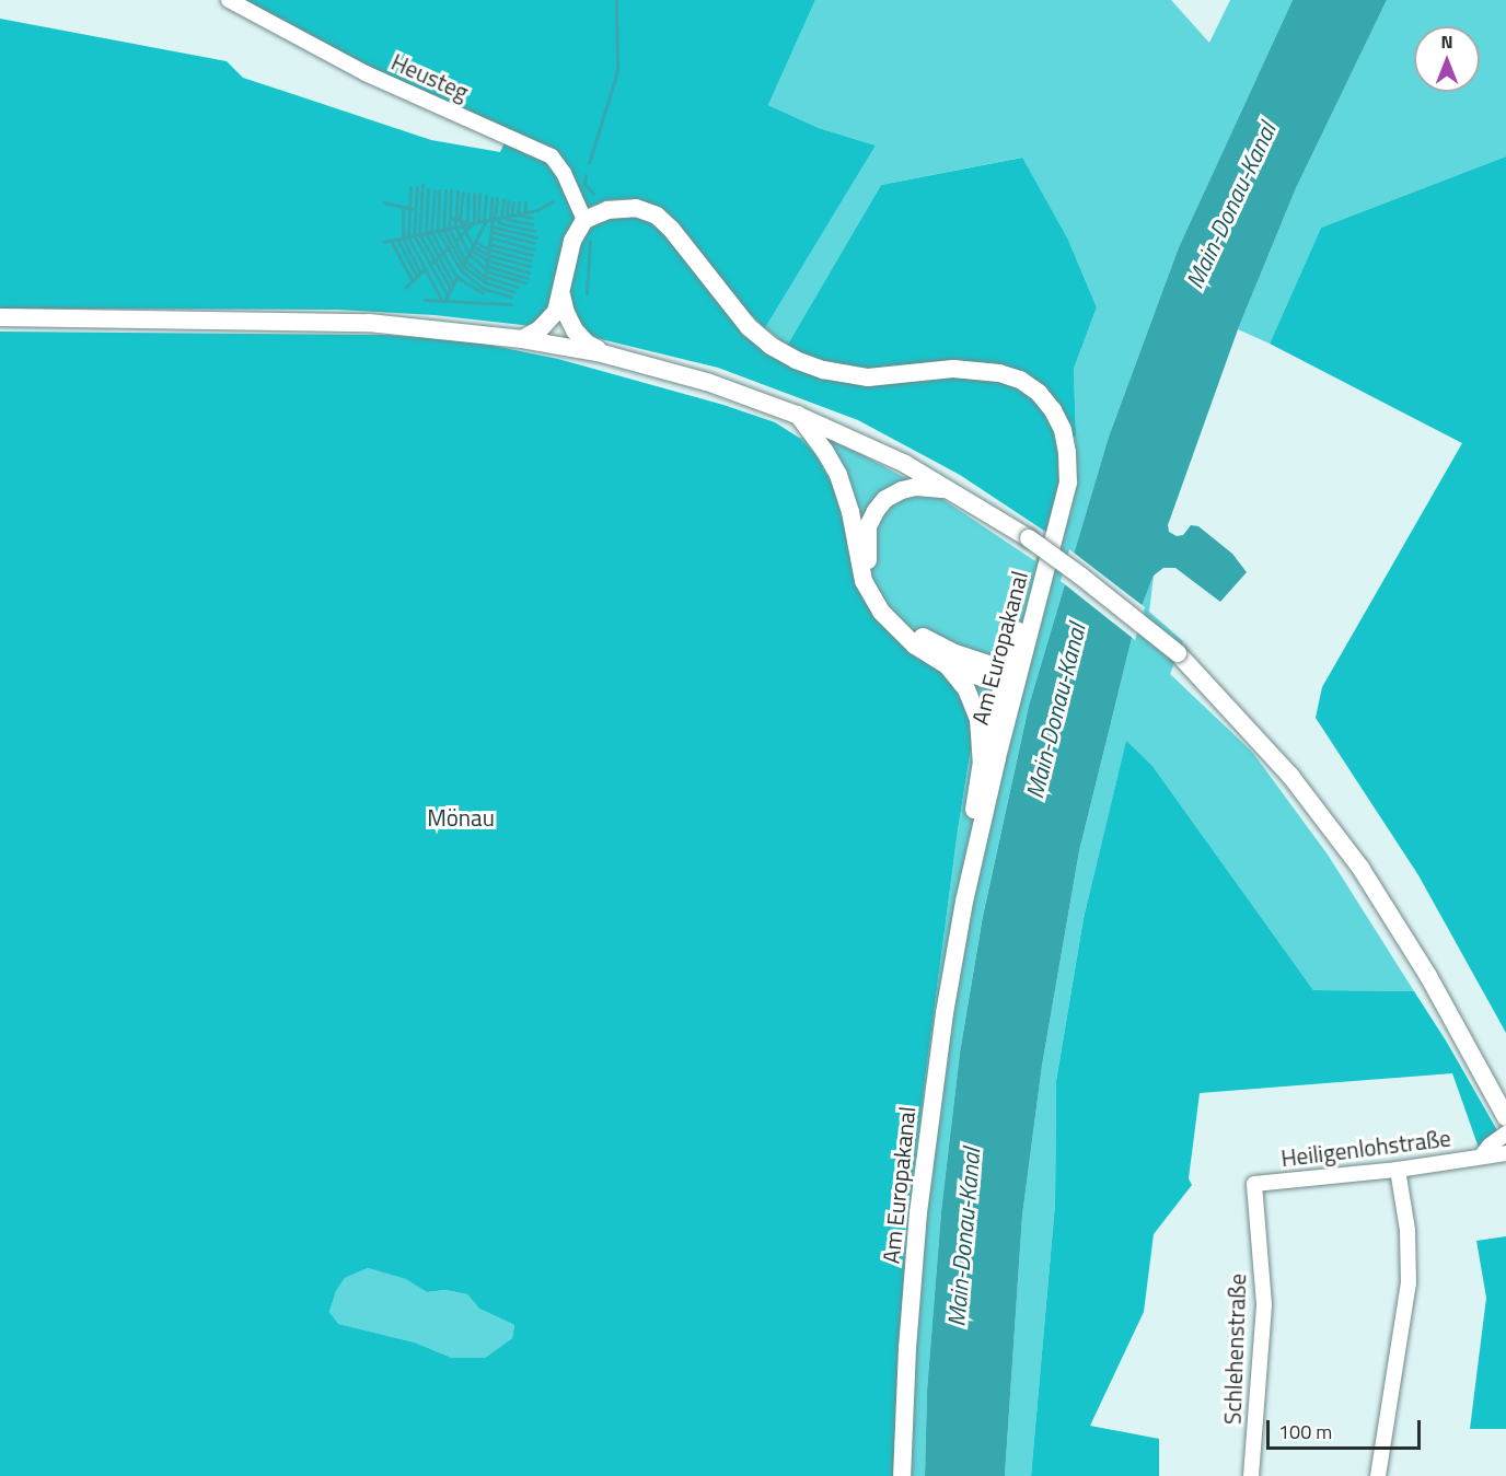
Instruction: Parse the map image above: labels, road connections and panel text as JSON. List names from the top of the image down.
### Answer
{
  "streets": {
    "main road": ["Am Europakanal"],
    "street": ["Heusteg", "Heiligenlohstraße", "Schlehenstraße"]
  },
  "crossings": [
    ["Heusteg", "Am Europakanal"],
    ["Heiligenlohstraße", "Schlehenstraße"]
  ],
  "water": ["Main-Donau-Kanal"],
  "parks": ["Mönau"],
  "scale_bar": "100 m",
  "north": "top"
}
